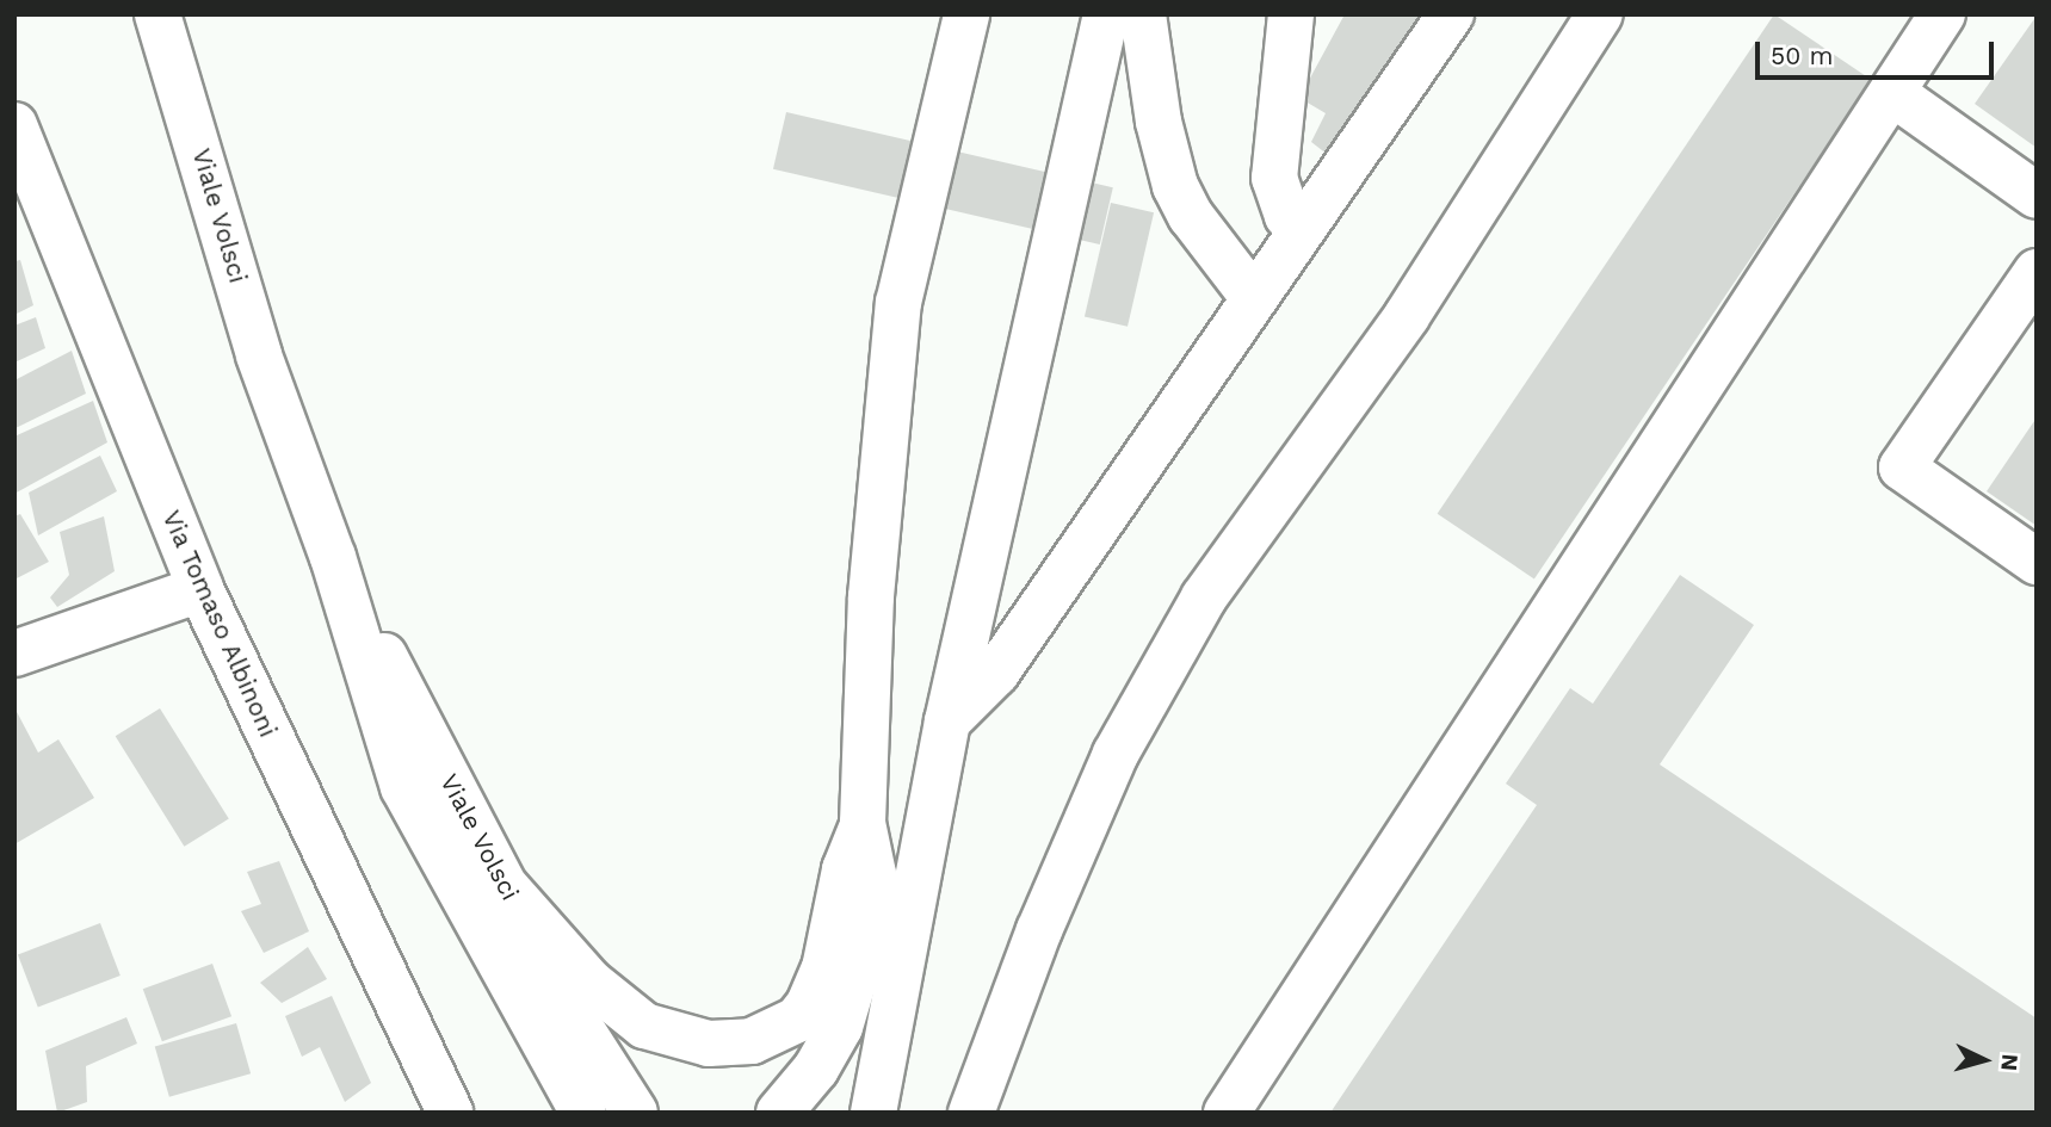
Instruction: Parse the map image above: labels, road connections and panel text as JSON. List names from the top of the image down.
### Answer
{
  "streets": {
    "main road": ["Viale Volsci", "Via Tomaso Albinoni"]
  },
  "scale_bar": "50 m",
  "north": "right"
}
